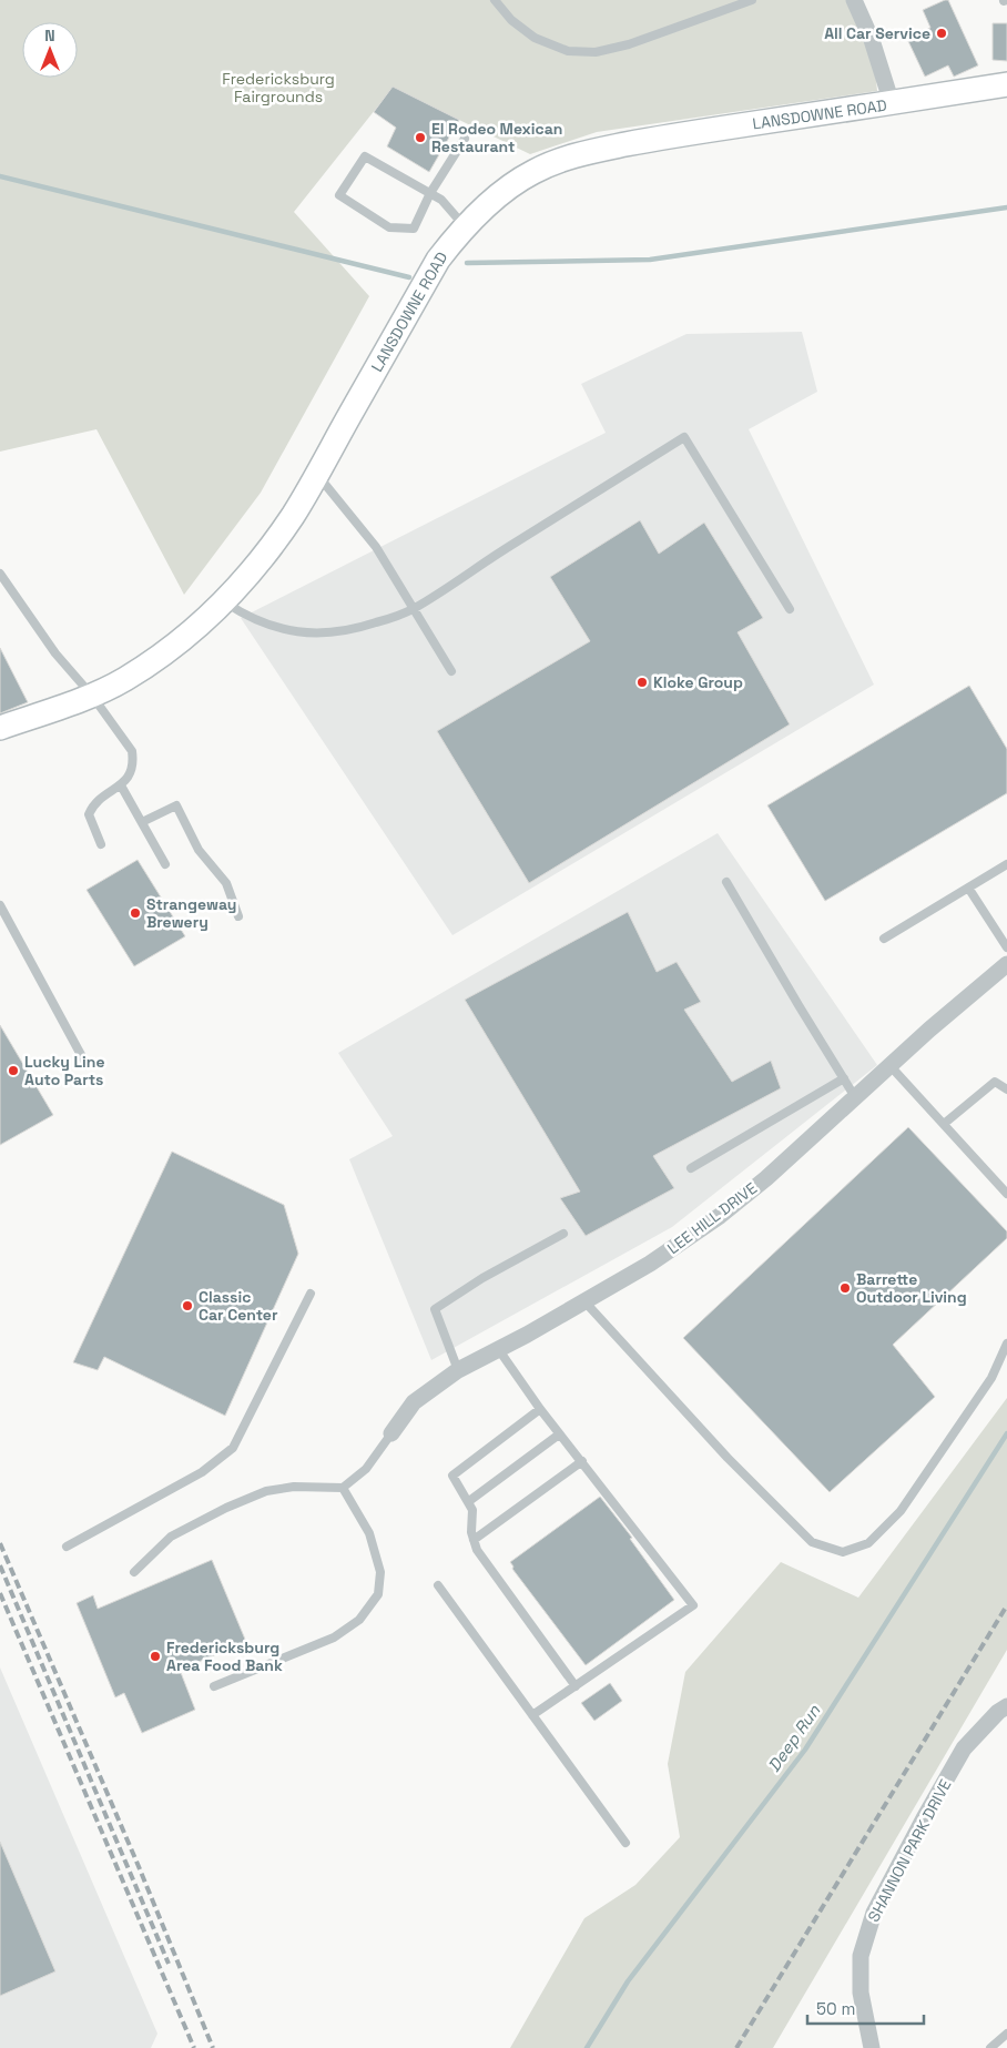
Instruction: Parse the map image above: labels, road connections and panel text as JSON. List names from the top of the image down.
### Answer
{
  "streets": {
    "main road": ["LANSDOWNE ROAD"],
    "street": ["LEE HILL DRIVE", "SHANNON PARK DRIVE"]
  },
  "water": ["Deep Run"],
  "parks": ["Fredericksburg Fairgrounds"],
  "places": [
    "All Car Service",
    "El Rodeo Mexican Restaurant",
    "Kloke Group",
    "Strangeway Brewery",
    "Lucky Line Auto Parts",
    "Barrette Outdoor Living",
    "Classic Car Center",
    "Fredericksburg Area Food Bank"
  ],
  "scale_bar": "50 m",
  "north": "top"
}
